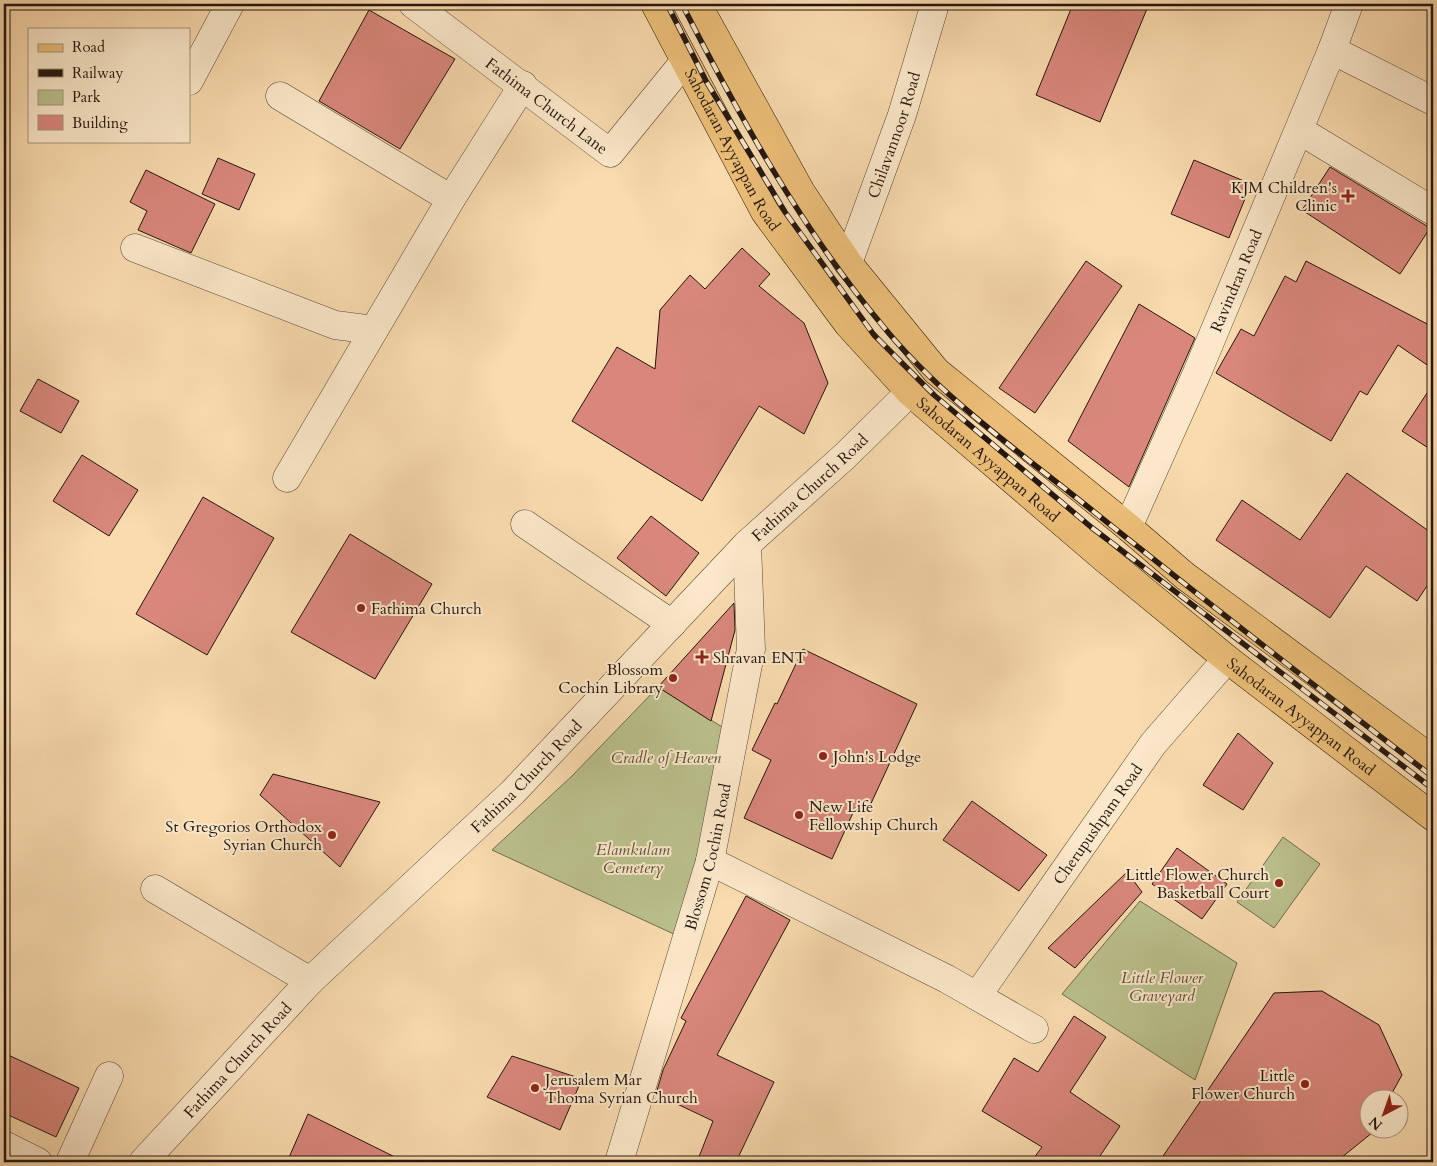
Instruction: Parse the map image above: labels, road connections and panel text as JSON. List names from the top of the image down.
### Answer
{
  "streets": {
    "main road": ["Sahodaran Ayyappan Road"],
    "street": [
      "Fathima Church Lane",
      "Chilavannoor Road",
      "Ravindran Road",
      "Fathima Church Road",
      "Cherupushpam Road",
      "Blossom Cochin Road"
    ]
  },
  "crossings": [
    ["Fathima Church Lane", "Sahodaran Ayyappan Road"],
    ["Chilavannoor Road", "Sahodaran Ayyappan Road"],
    ["Sahodaran Ayyappan Road", "Ravindran Road"],
    ["Sahodaran Ayyappan Road", "Fathima Church Road"],
    ["Sahodaran Ayyappan Road", "Cherupushpam Road"],
    ["Fathima Church Road", "Blossom Cochin Road"]
  ],
  "parks": ["Cradle of Heaven", "Elamkulam Cemetery", "Little Flower Graveyard"],
  "places": {
    "health": ["KJM Children's Clinic", "Shravan ENT"],
    "other": [
      "Fathima Church",
      "Blossom Cochin Library",
      "John's Lodge",
      "New Life Fellowship Church",
      "St Gregorios Orthodox Syrian Church",
      "Little Flower Church Basketball Court",
      "Little Flower Church",
      "Jerusalem Mar Thoma Syrian Church"
    ]
  },
  "legend": [
    "Road",
    "Railway",
    "Park",
    "Building"
  ],
  "north": "bottom left"
}
